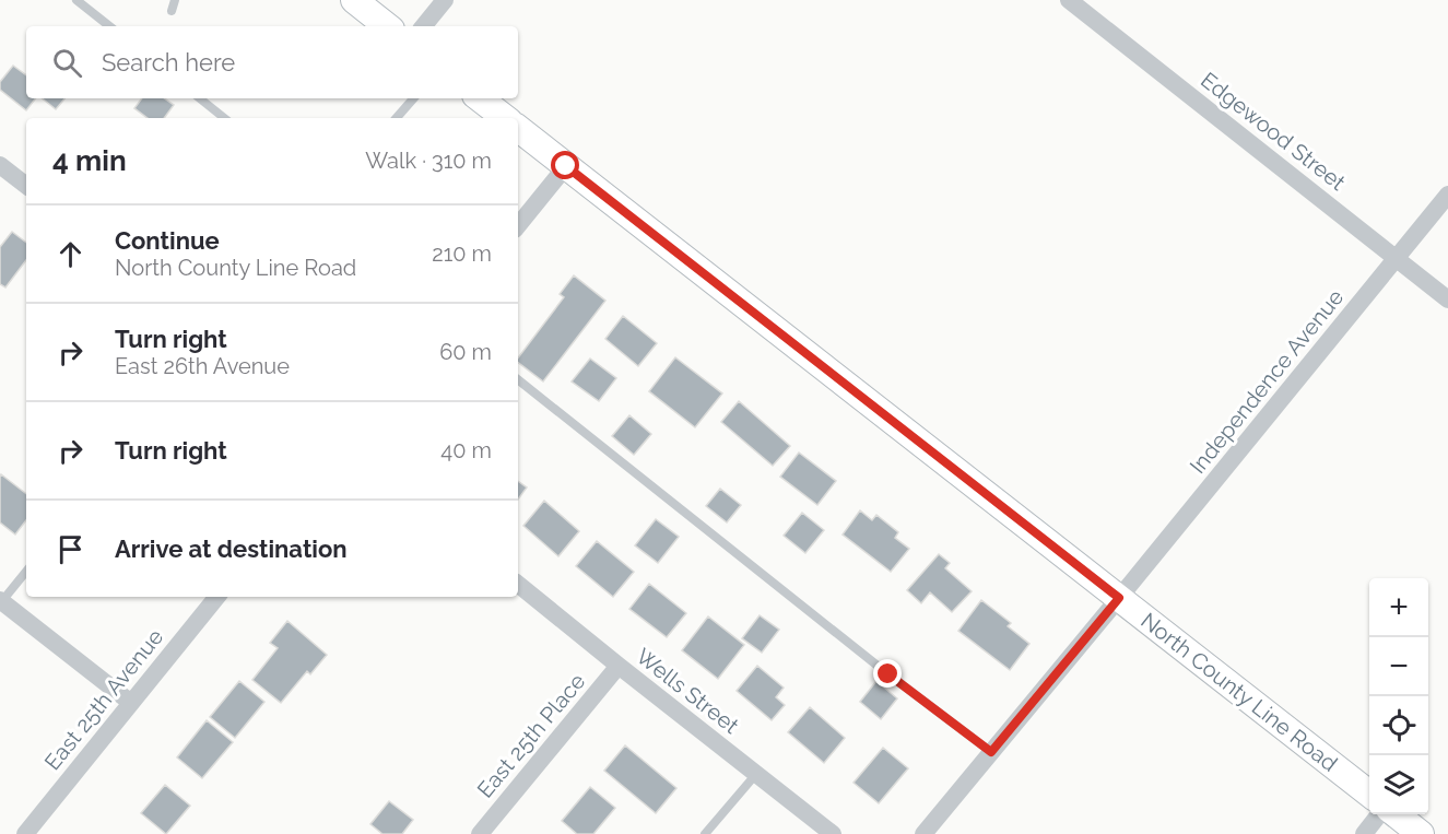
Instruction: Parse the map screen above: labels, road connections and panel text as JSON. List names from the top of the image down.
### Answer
{
  "streets": {
    "main road": ["North County Line Road"],
    "street": [
      "Edgewood Street",
      "Independence Avenue",
      "Wells Street",
      "East 25th Avenue",
      "East 25th Place"
    ]
  },
  "crossings": [
    ["Edgewood Street", "Independence Avenue"],
    ["Independence Avenue", "North County Line Road"],
    ["Wells Street", "East 25th Place"]
  ],
  "page": {
    "search": "Search here",
    "heading": ["4 min", "Walk · 310 m"],
    "list": [
      ["Continue", "North County Line Road", "210 m"],
      ["Turn right", "East 26th Avenue", "60 m"],
      ["Turn right", "40 m"],
      "Arrive at destination"
    ],
    "map_buttons": ["+", "−"]
  }
}
